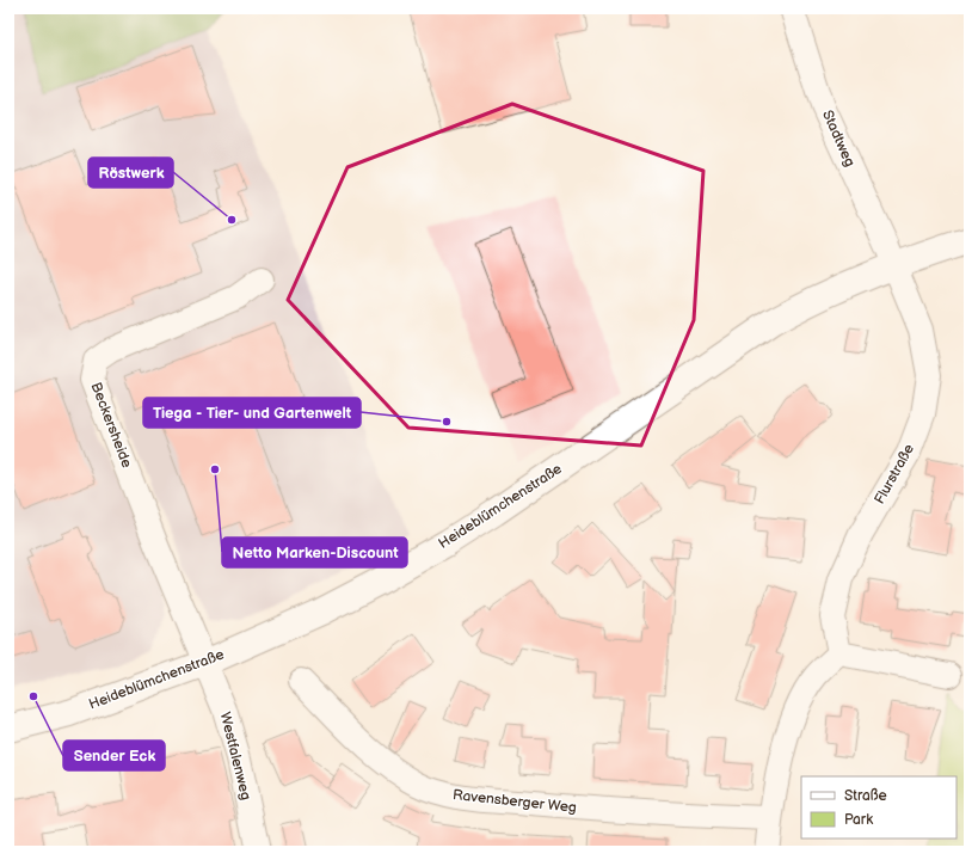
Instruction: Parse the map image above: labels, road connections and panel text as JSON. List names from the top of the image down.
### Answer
{
  "streets": {
    "street": [
      "Stadtweg",
      "Beckersheide",
      "Flurstraße",
      "Heideblümchenstraße",
      "Westfalenweg",
      "Ravensberger Weg"
    ]
  },
  "crossings": [
    ["Stadtweg", "Flurstraße"],
    ["Stadtweg", "Heideblümchenstraße"],
    ["Beckersheide", "Heideblümchenstraße"],
    ["Beckersheide", "Westfalenweg"],
    ["Flurstraße", "Heideblümchenstraße"],
    ["Heideblümchenstraße", "Westfalenweg"]
  ],
  "places": [
    "Röstwerk",
    "Tiega - Tier- und Gartenwelt",
    "Netto Marken-Discount",
    "Sender Eck"
  ],
  "legend": ["Straße", "Park"]
}
